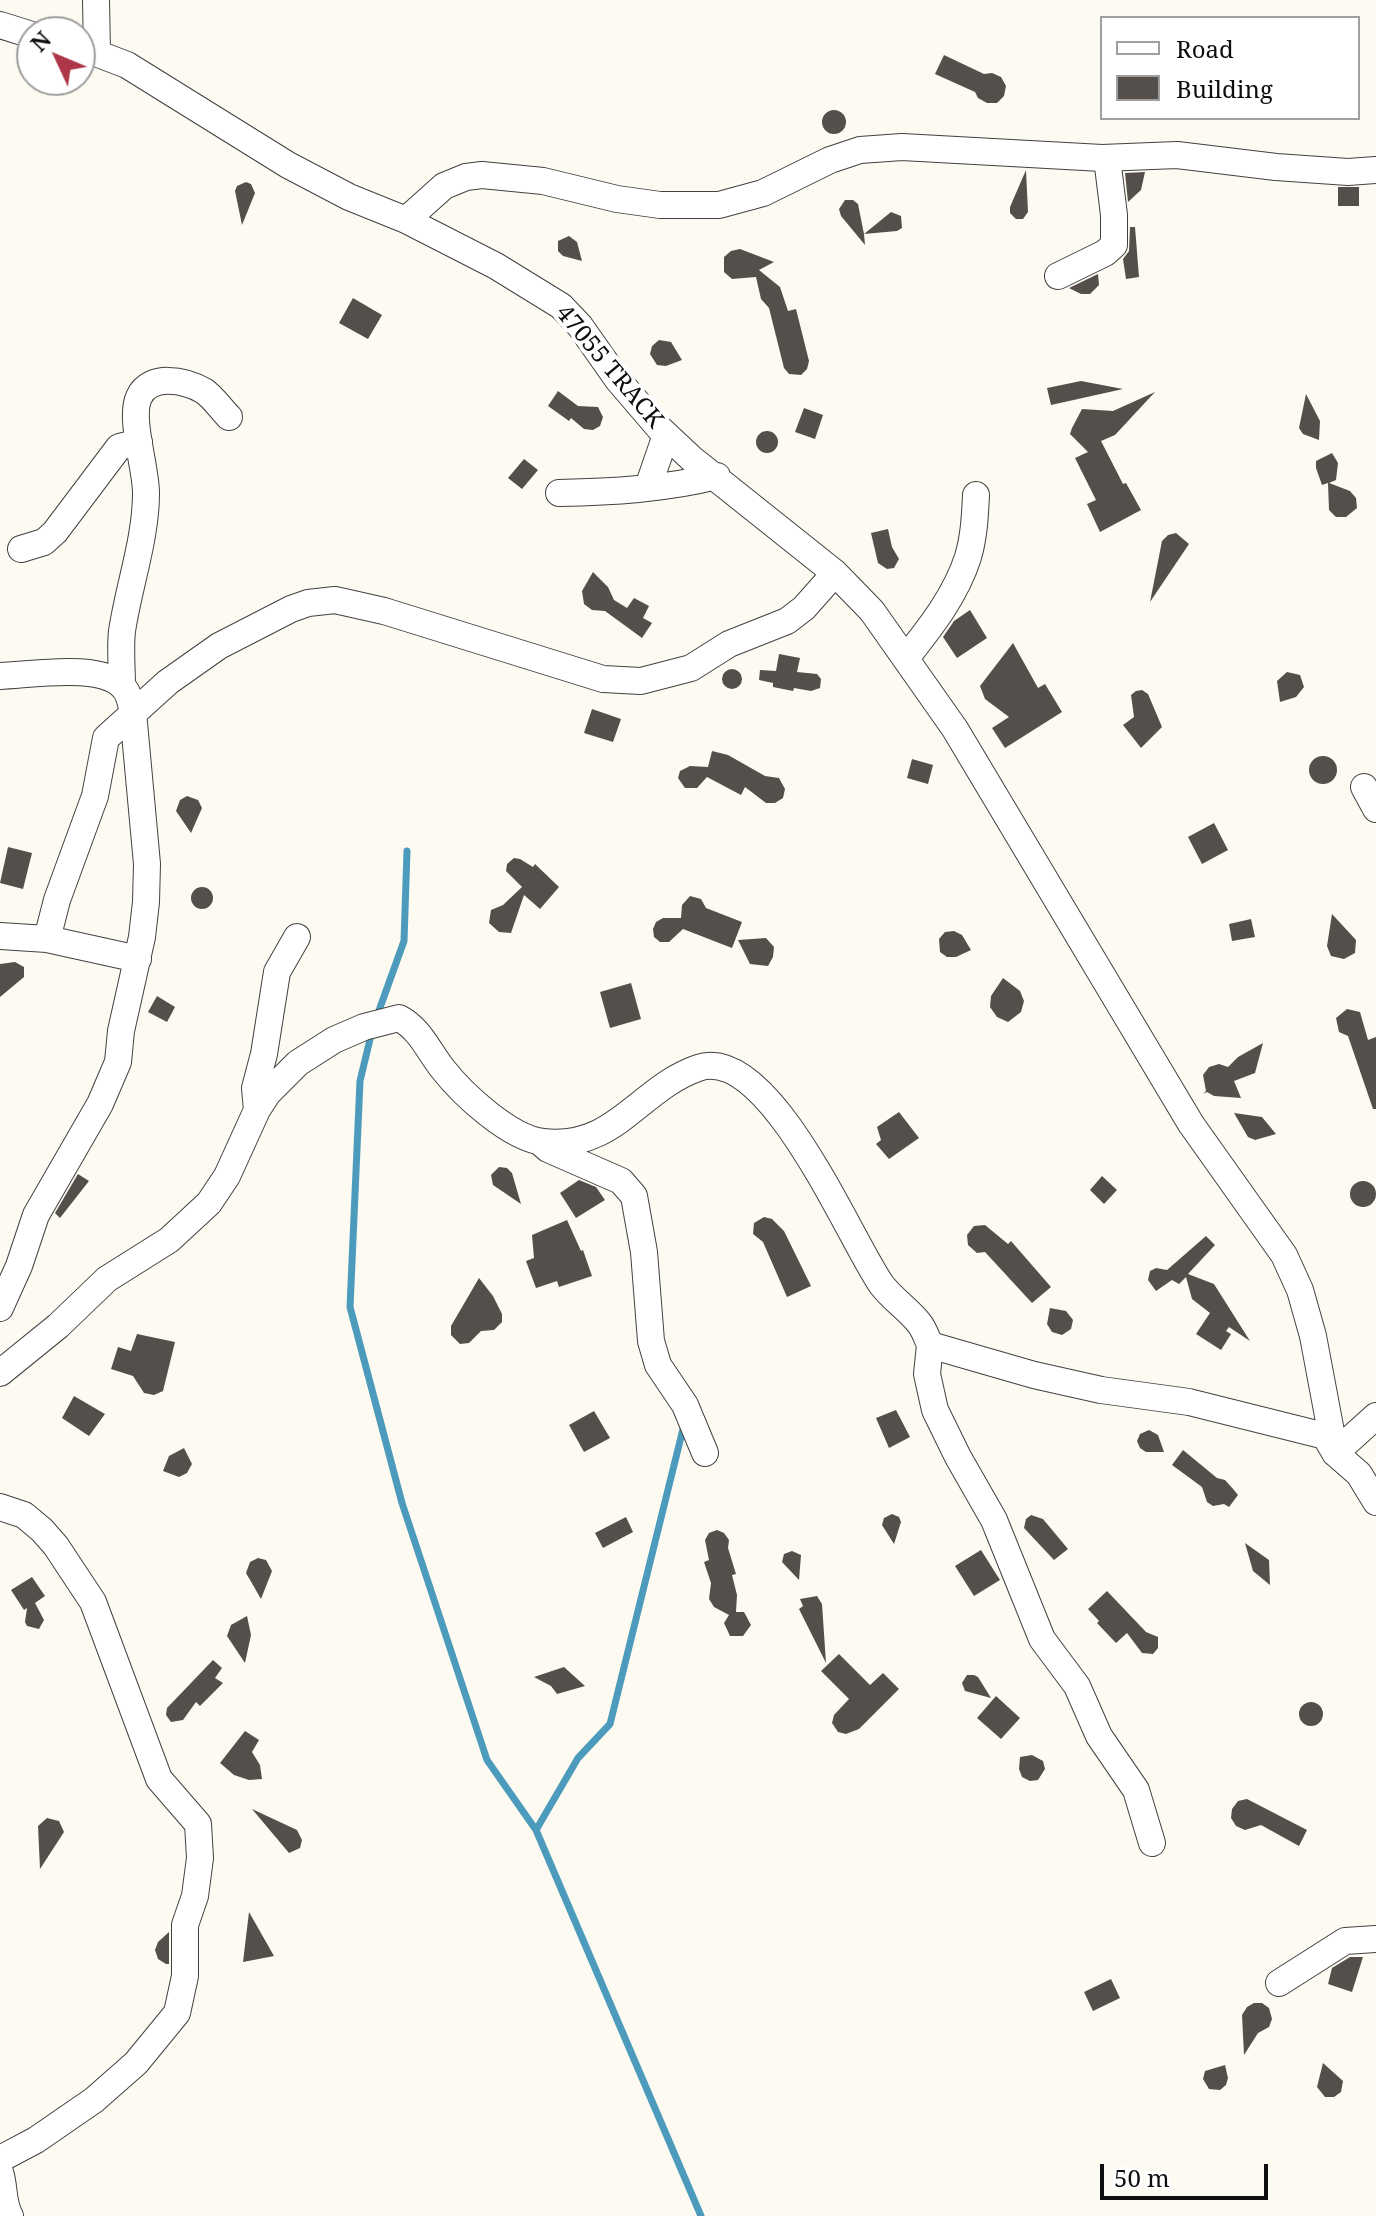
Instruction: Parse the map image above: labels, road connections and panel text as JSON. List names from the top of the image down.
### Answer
{
  "streets": {
    "street": ["47055 TRACK"]
  },
  "legend": ["Road", "Building"],
  "scale_bar": "50 m",
  "north": "top left"
}
